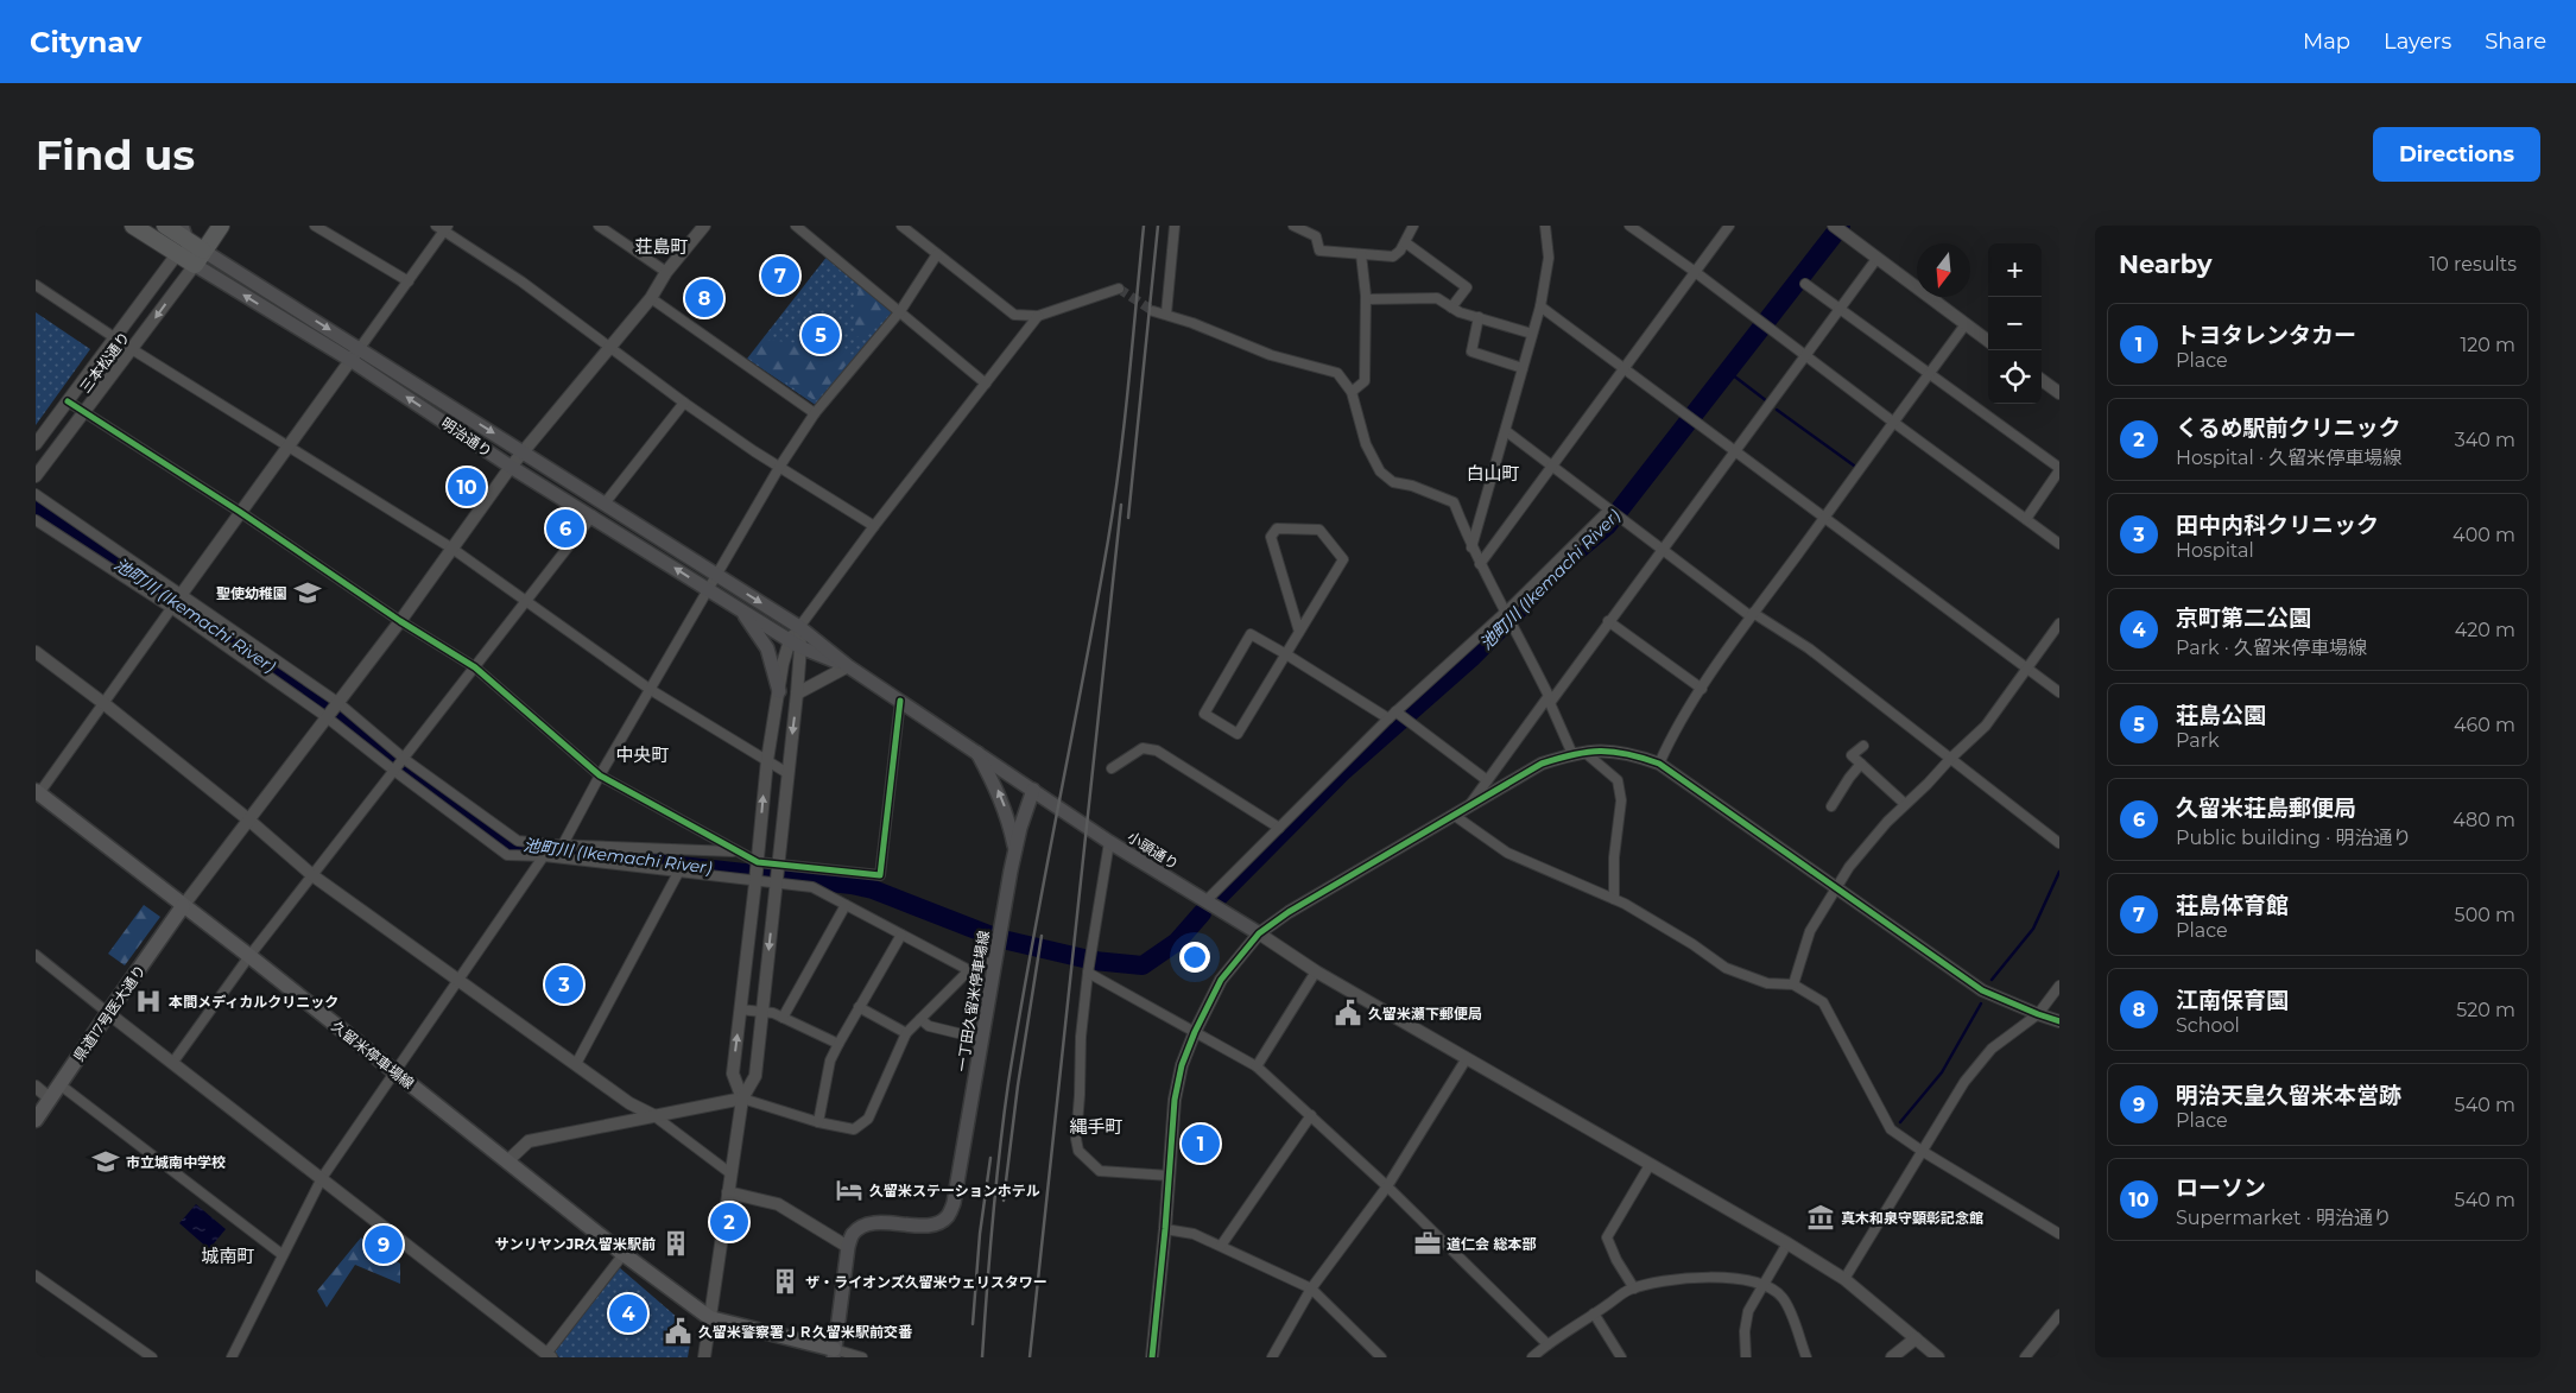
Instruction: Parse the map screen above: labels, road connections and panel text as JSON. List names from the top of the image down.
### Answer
{
  "streets": {
    "highway": ["明治通り"],
    "main road": [
      "小頭通り",
      "一丁田久留米停車場線",
      "県道17号医大通り",
      "久留米停車場線"
    ],
    "street": ["三本松通り"]
  },
  "crossings": [
    ["三本松通り", "明治通り"],
    ["小頭通り", "一丁田久留米停車場線"],
    ["県道17号医大通り", "久留米停車場線"]
  ],
  "districts": [
    "荘島町",
    "白山町",
    "中央町",
    "縄手町",
    "城南町"
  ],
  "water": ["池町川 (Ikemachi River)"],
  "places": {
    "school or university": ["聖使幼稚園", "市立城南中学校"],
    "hospital": ["本間メディカルクリニック"],
    "public building": ["久留米瀬下郵便局", "久留米警察署ＪＲ久留米駅前交番"],
    "hotel": ["久留米ステーションホテル"],
    "museum": ["真木和泉守顕彰記念館"],
    "building": ["サンリヤンJR久留米駅前", "ザ・ライオンズ久留米ウェリスタワー"],
    "office": ["道仁会 総本部"]
  },
  "north": "bottom",
  "page": {
    "header": "Citynav",
    "nav": ["Map", "Layers", "Share"],
    "buttons": "Directions",
    "title": "Find us",
    "heading": ["Nearby", "10 results"],
    "map_buttons": ["+", "−"],
    "pins": [
      "7",
      "8",
      "5",
      "10",
      "6",
      "3",
      "1",
      "2",
      "9",
      "4"
    ],
    "list": [
      {
        "mark": "1",
        "name": "トヨタレンタカー",
        "note": "Place",
        "value": "120 m"
      },
      {
        "mark": "2",
        "name": "くるめ駅前クリニック",
        "note": "Hospital · 久留米停車場線",
        "value": "340 m"
      },
      {
        "mark": "3",
        "name": "田中内科クリニック",
        "note": "Hospital",
        "value": "400 m"
      },
      {
        "mark": "4",
        "name": "京町第二公園",
        "note": "Park · 久留米停車場線",
        "value": "420 m"
      },
      {
        "mark": "5",
        "name": "荘島公園",
        "note": "Park",
        "value": "460 m"
      },
      {
        "mark": "6",
        "name": "久留米荘島郵便局",
        "note": "Public building · 明治通り",
        "value": "480 m"
      },
      {
        "mark": "7",
        "name": "荘島体育館",
        "note": "Place",
        "value": "500 m"
      },
      {
        "mark": "8",
        "name": "江南保育園",
        "note": "School",
        "value": "520 m"
      },
      {
        "mark": "9",
        "name": "明治天皇久留米本営跡",
        "note": "Place",
        "value": "540 m"
      },
      {
        "mark": "10",
        "name": "ローソン",
        "note": "Supermarket · 明治通り",
        "value": "540 m"
      }
    ]
  }
}
